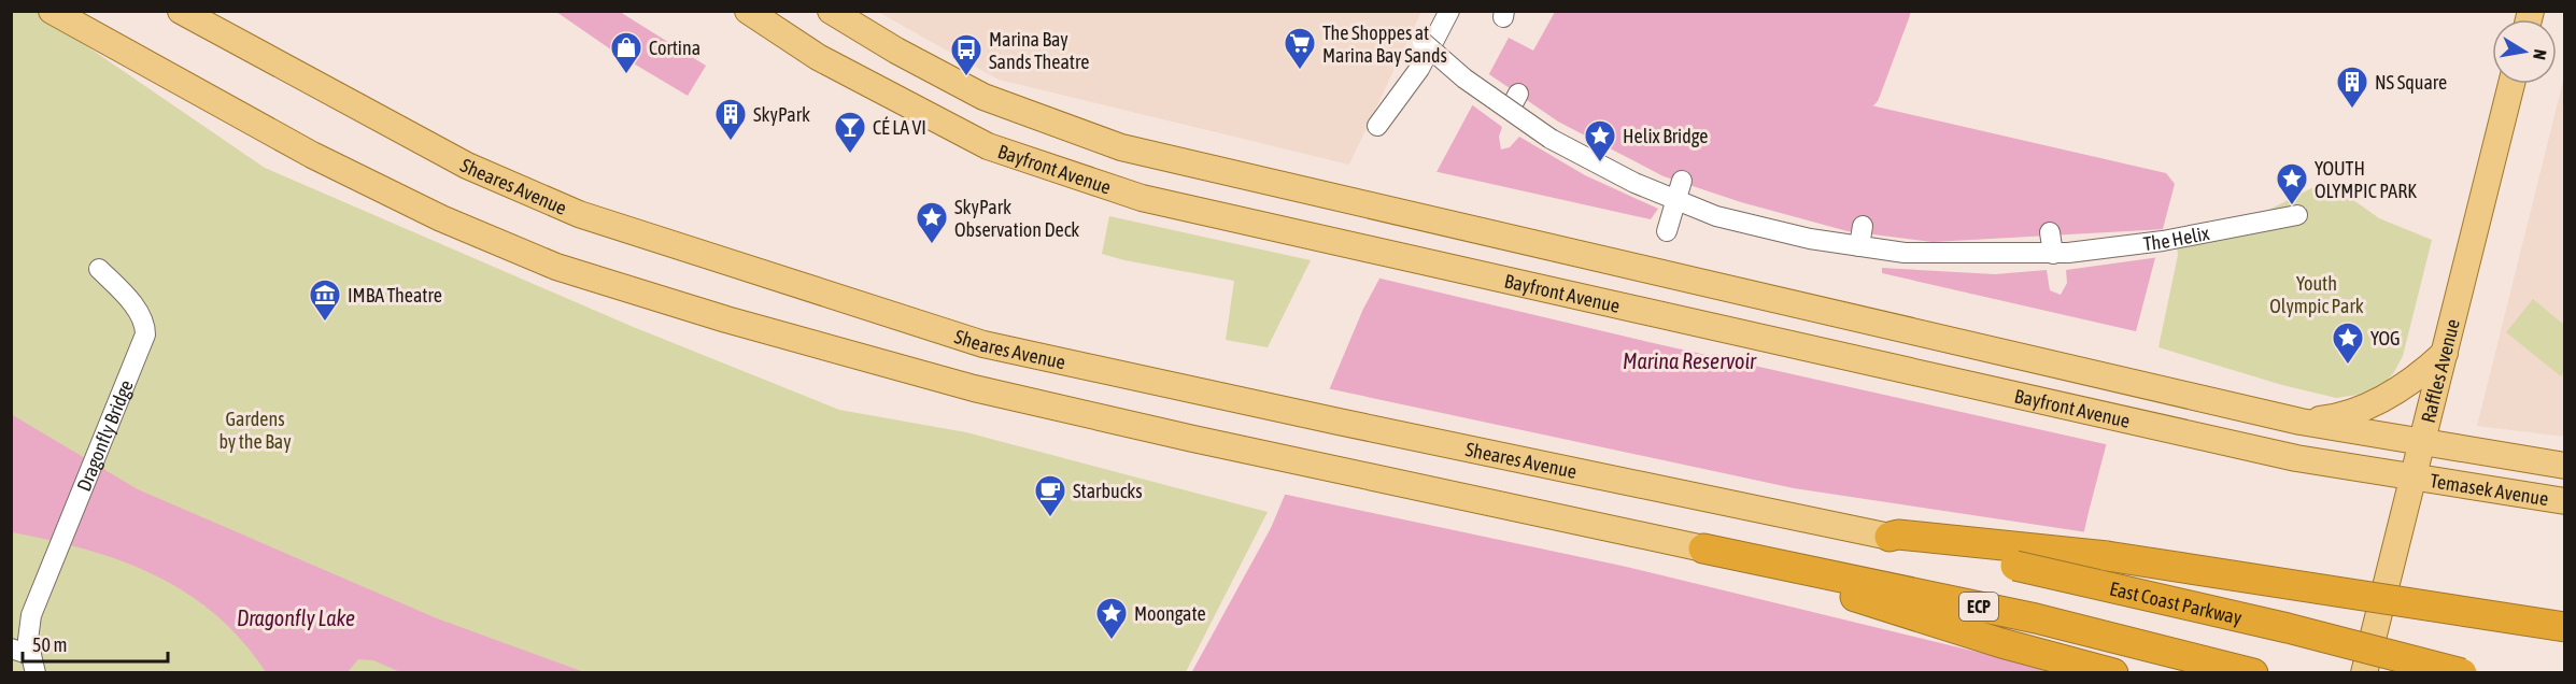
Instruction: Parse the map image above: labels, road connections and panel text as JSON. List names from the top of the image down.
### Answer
{
  "streets": {
    "highway": ["East Coast Parkway", "ECP"],
    "main road": [
      "Bayfront Avenue",
      "Sheares Avenue",
      "Raffles Avenue",
      "Temasek Avenue"
    ],
    "street": ["The Helix", "Dragonfly Bridge"]
  },
  "crossings": [
    ["Bayfront Avenue", "Raffles Avenue"],
    ["Bayfront Avenue", "Temasek Avenue"],
    ["Sheares Avenue", "East Coast Parkway"],
    ["Raffles Avenue", "Temasek Avenue"]
  ],
  "water": ["Marina Reservoir", "Dragonfly Lake"],
  "parks": ["Youth Olympic Park", "Gardens by the Bay"],
  "places": {
    "supermarket": ["The Shoppes at Marina Bay Sands"],
    "shop": ["Cortina"],
    "bus stop": ["Marina Bay Sands Theatre"],
    "building": ["NS Square", "SkyPark"],
    "bar": ["CÉ LA VI"],
    "place": [
      "Helix Bridge",
      "YOUTH OLYMPIC PARK",
      "SkyPark Observation Deck",
      "YOG",
      "Moongate"
    ],
    "museum": ["IMBA Theatre"],
    "cafe": ["Starbucks"]
  },
  "scale_bar": "50 m",
  "north": "right"
}
